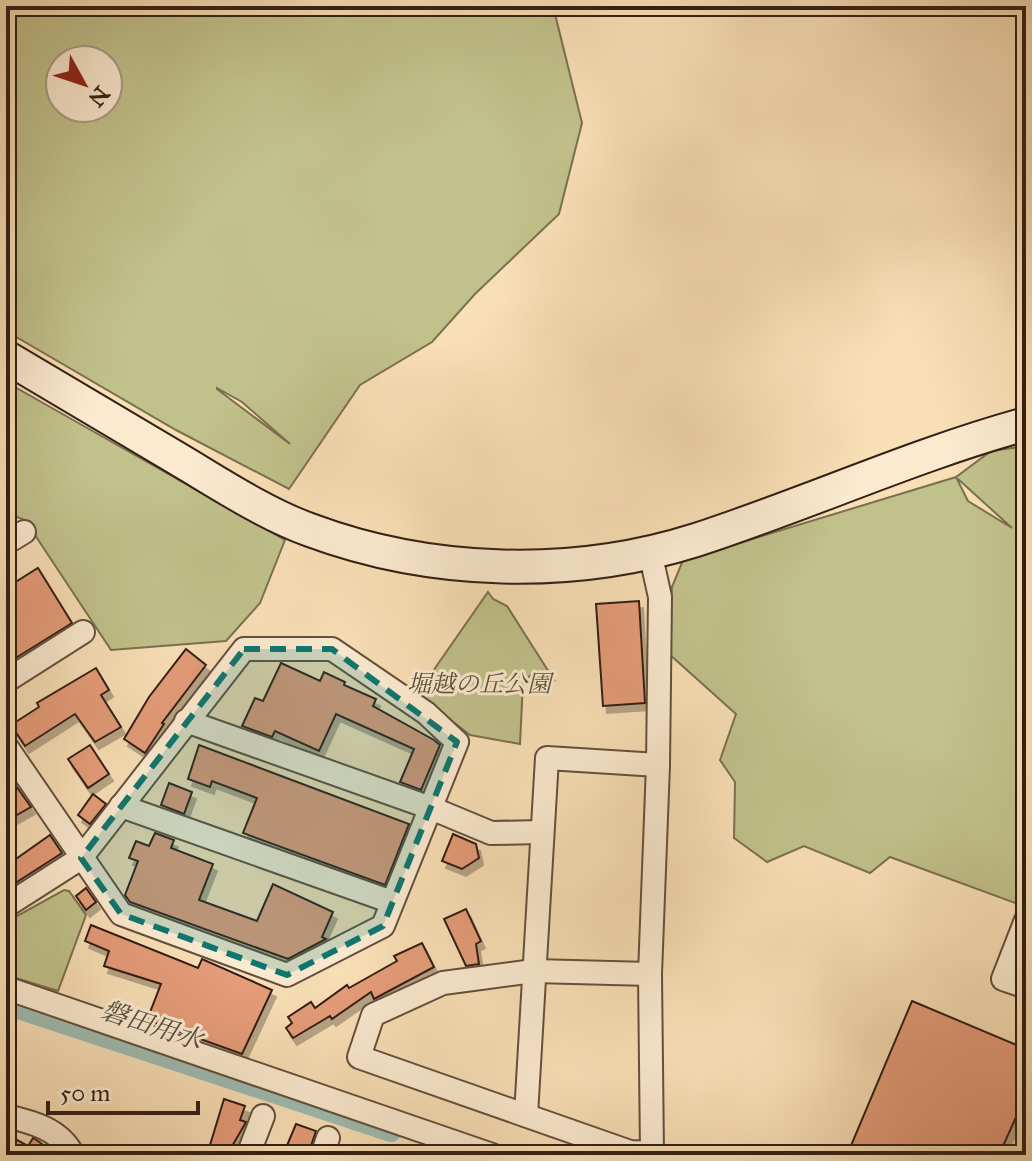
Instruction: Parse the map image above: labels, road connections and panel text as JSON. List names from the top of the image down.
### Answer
{
  "water": ["磐田用水"],
  "parks": ["堀越の丘公園"],
  "scale_bar": "50 m",
  "north": "bottom right"
}
